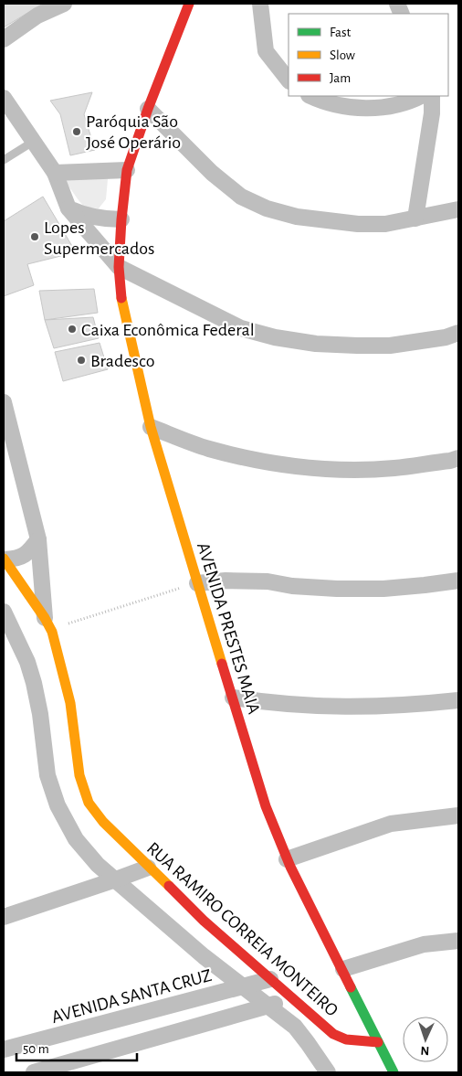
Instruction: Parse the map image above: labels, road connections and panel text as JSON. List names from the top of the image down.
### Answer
{
  "streets": {
    "main road": ["AVENIDA PRESTES MAIA", "RUA RAMIRO CORREIA MONTEIRO"],
    "street": ["AVENIDA SANTA CRUZ"]
  },
  "crossings": [
    ["AVENIDA PRESTES MAIA", "RUA RAMIRO CORREIA MONTEIRO"],
    ["RUA RAMIRO CORREIA MONTEIRO", "AVENIDA SANTA CRUZ"]
  ],
  "places": [
    "Paróquia São José Operário",
    "Lopes Supermercados",
    "Caixa Econômica Federal",
    "Bradesco"
  ],
  "legend": ["Fast", "Slow", "Jam"],
  "scale_bar": "50 m",
  "north": "bottom"
}
